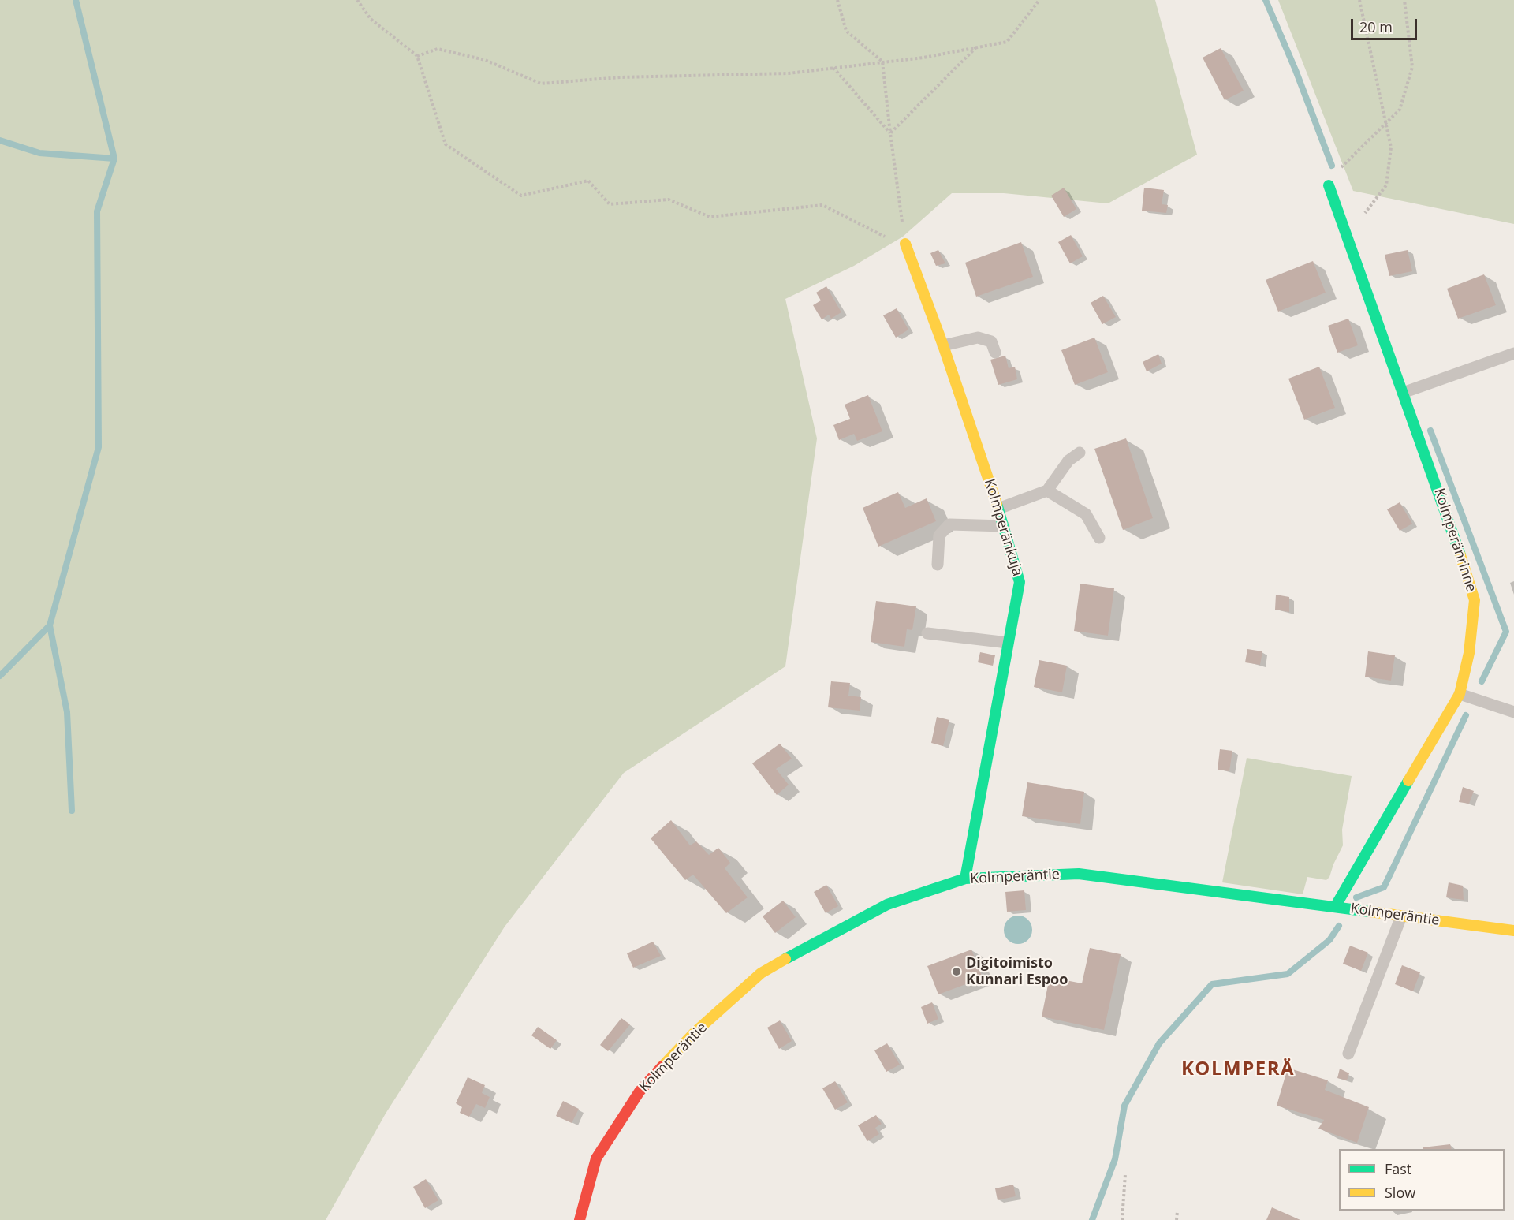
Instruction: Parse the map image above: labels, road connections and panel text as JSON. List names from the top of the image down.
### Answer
{
  "streets": {
    "street": ["Kolmperänkuja", "Kolmperänrinne", "Kolmperäntie"]
  },
  "crossings": [
    ["Kolmperänkuja", "Kolmperäntie"],
    ["Kolmperänrinne", "Kolmperäntie"]
  ],
  "districts": ["KOLMPERÄ"],
  "places": ["Digitoimisto Kunnari Espoo"],
  "legend": ["Fast", "Slow"],
  "scale_bar": "20 m"
}
